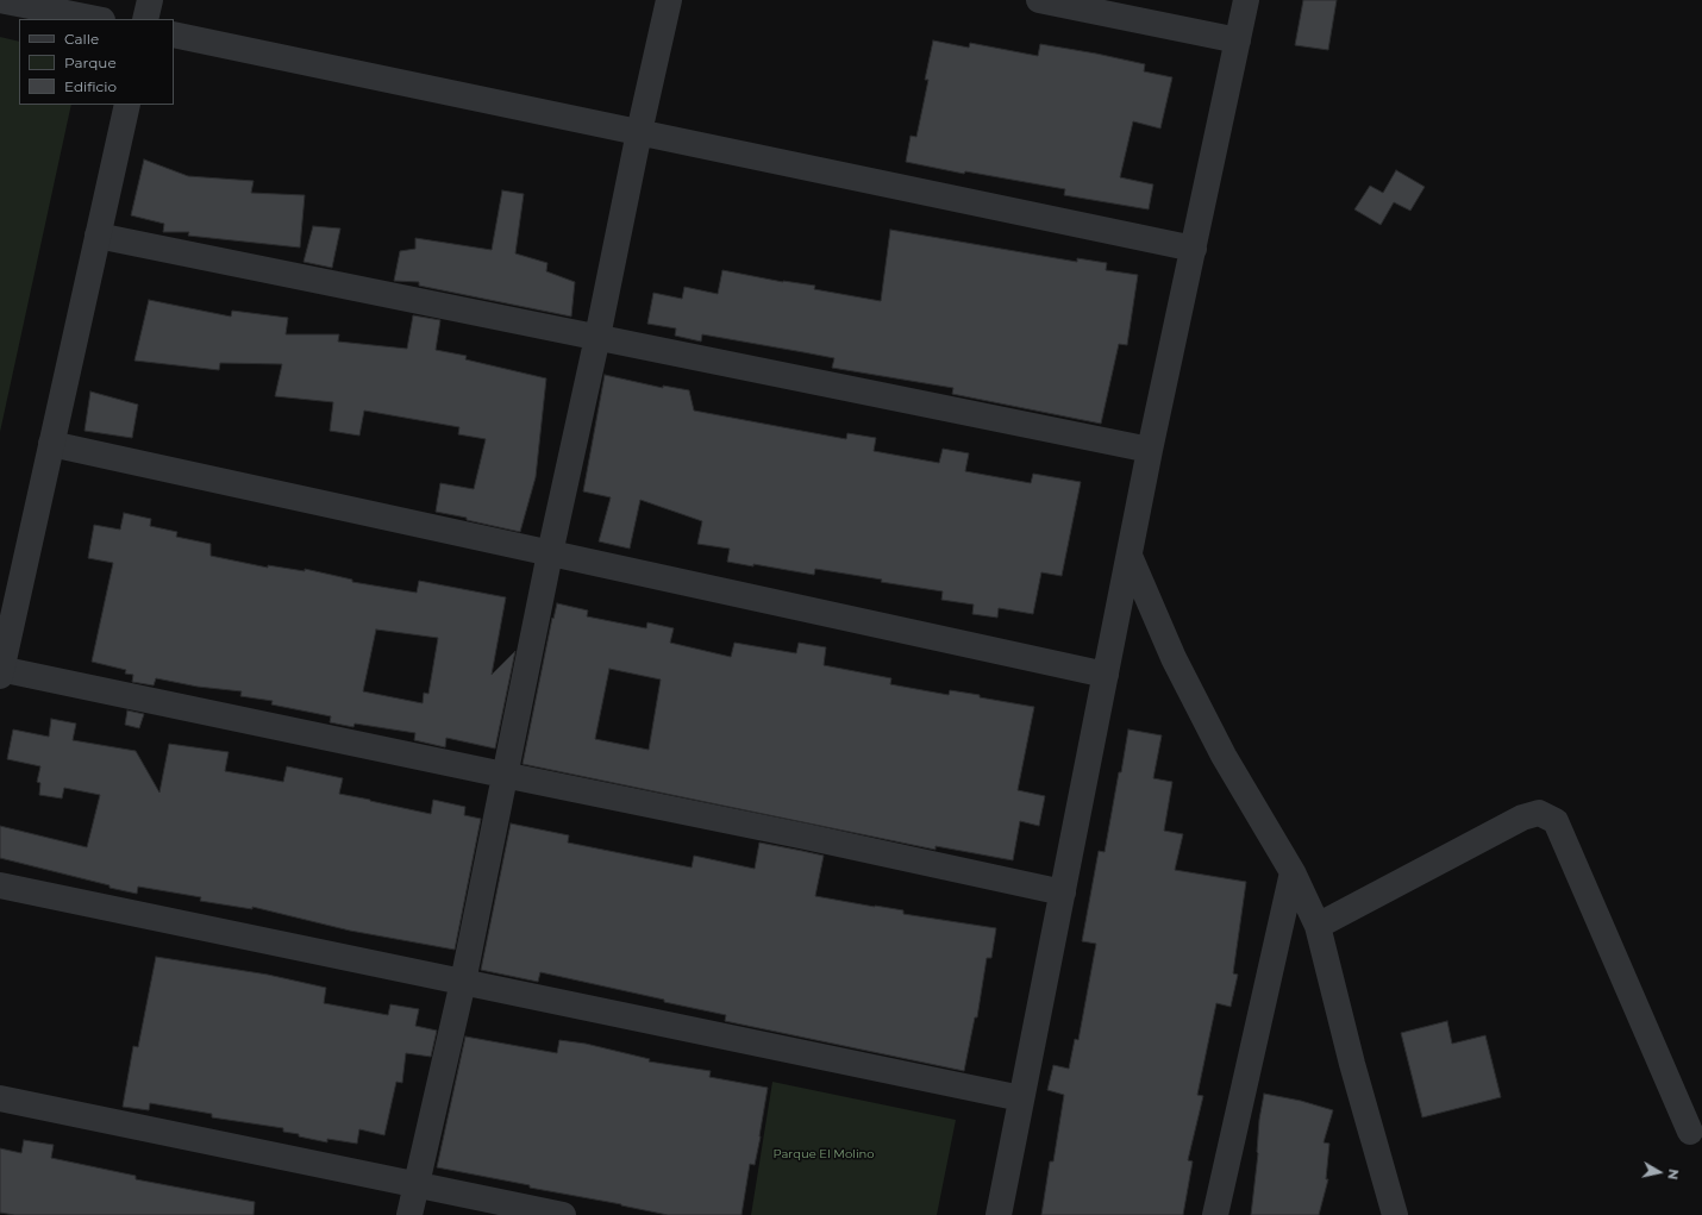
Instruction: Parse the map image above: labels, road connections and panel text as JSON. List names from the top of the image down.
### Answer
{
  "parks": ["Parque El Molino"],
  "legend": ["Calle", "Parque", "Edificio"],
  "north": "right"
}
